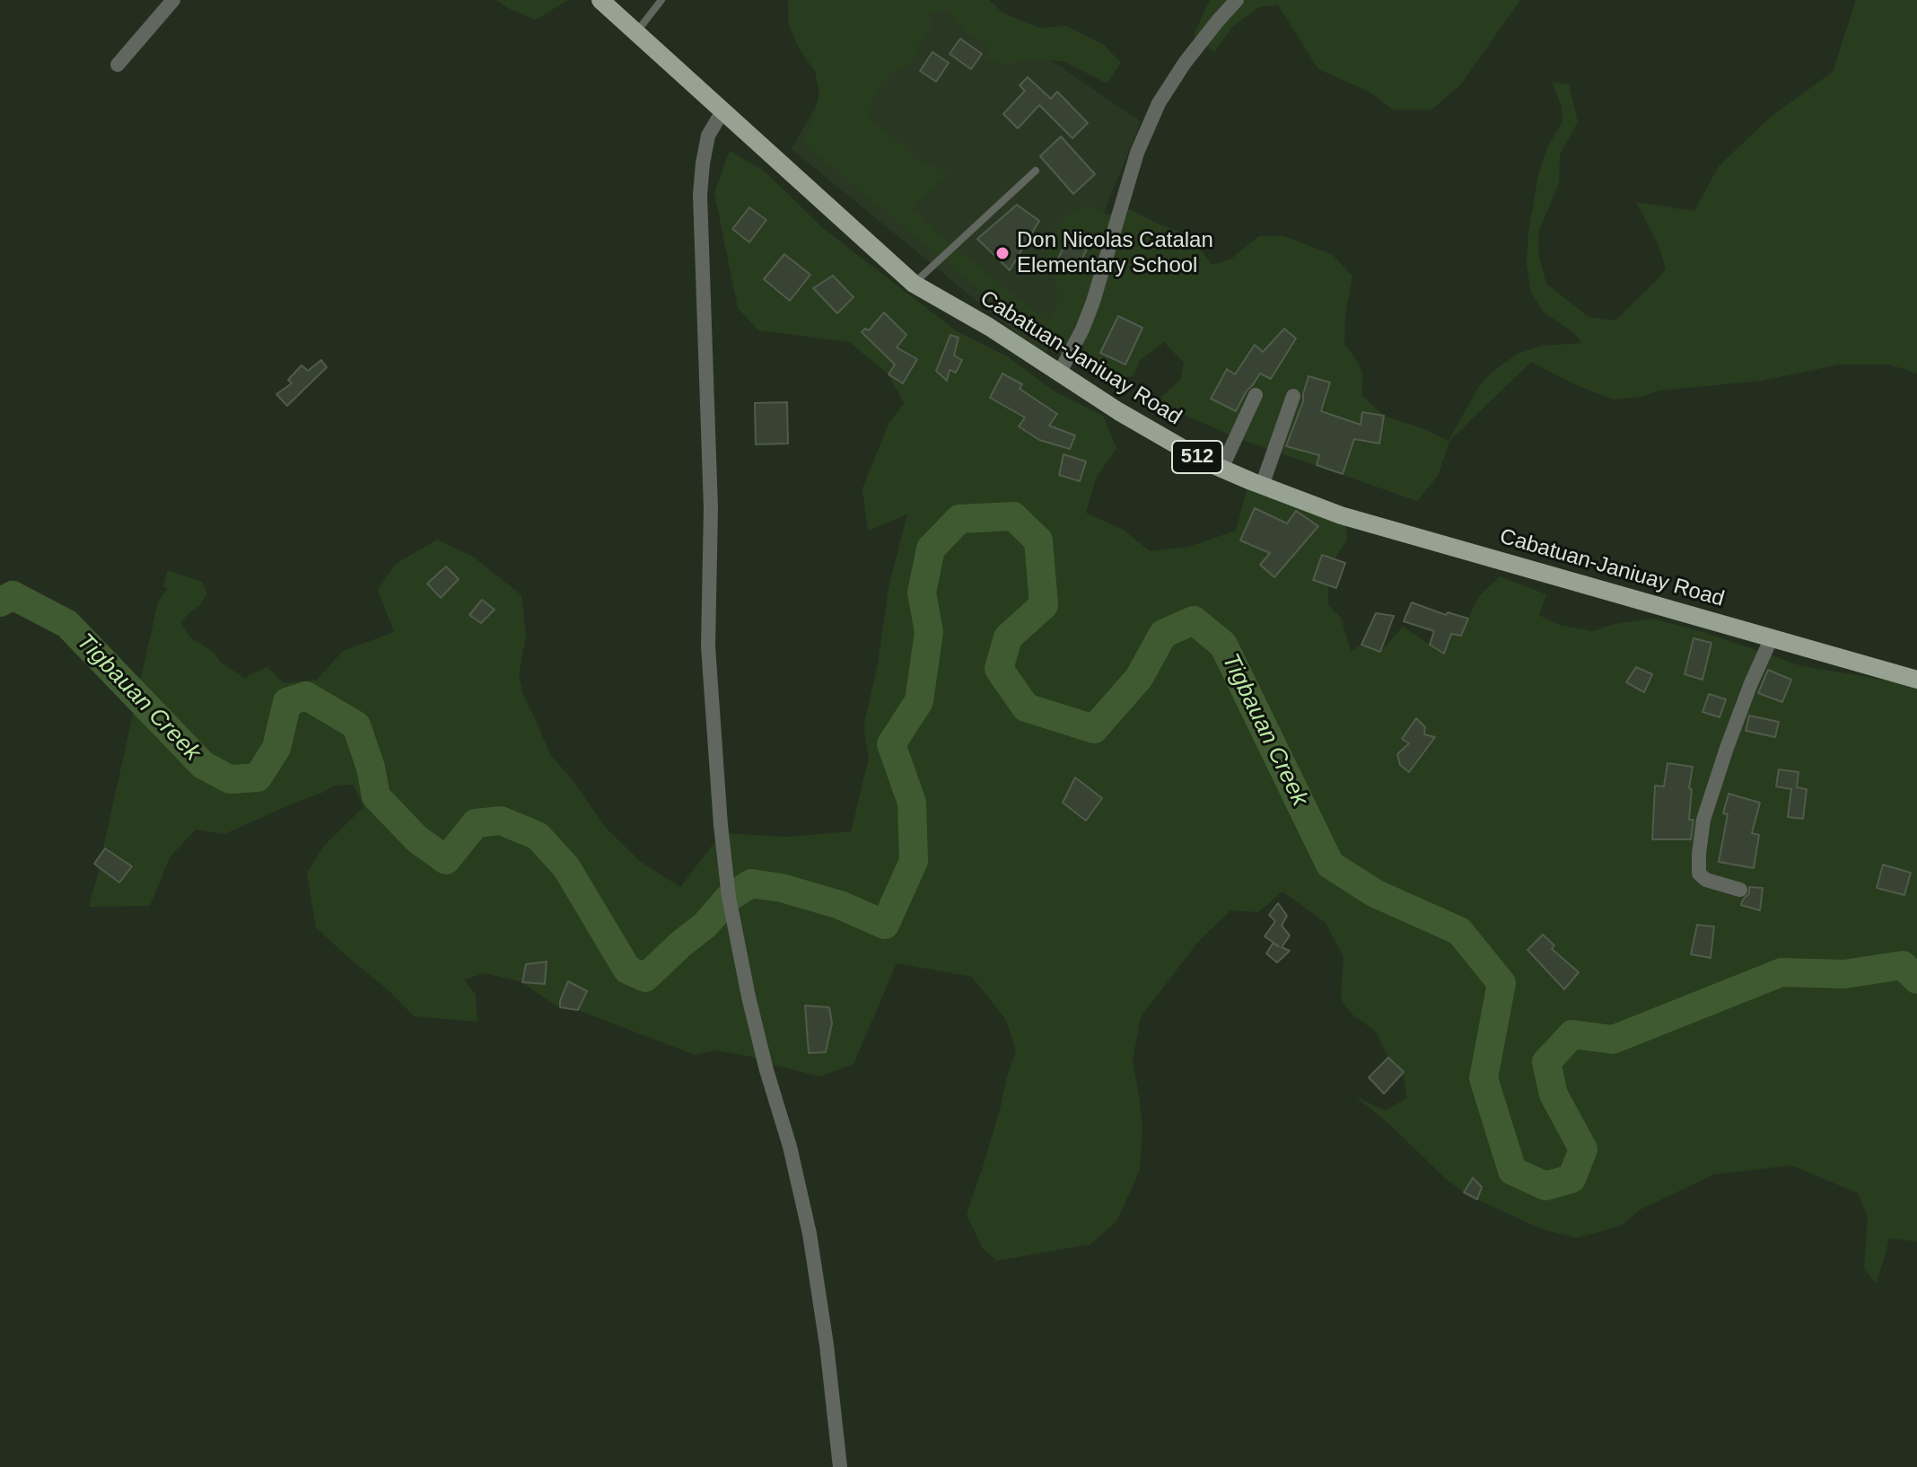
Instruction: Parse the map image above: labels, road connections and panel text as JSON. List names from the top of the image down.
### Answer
{
  "streets": {
    "main road": ["Cabatuan-Janiuay Road", "512"]
  },
  "water": ["Tigbauan Creek"],
  "places": ["Don Nicolas Catalan Elementary School"]
}
